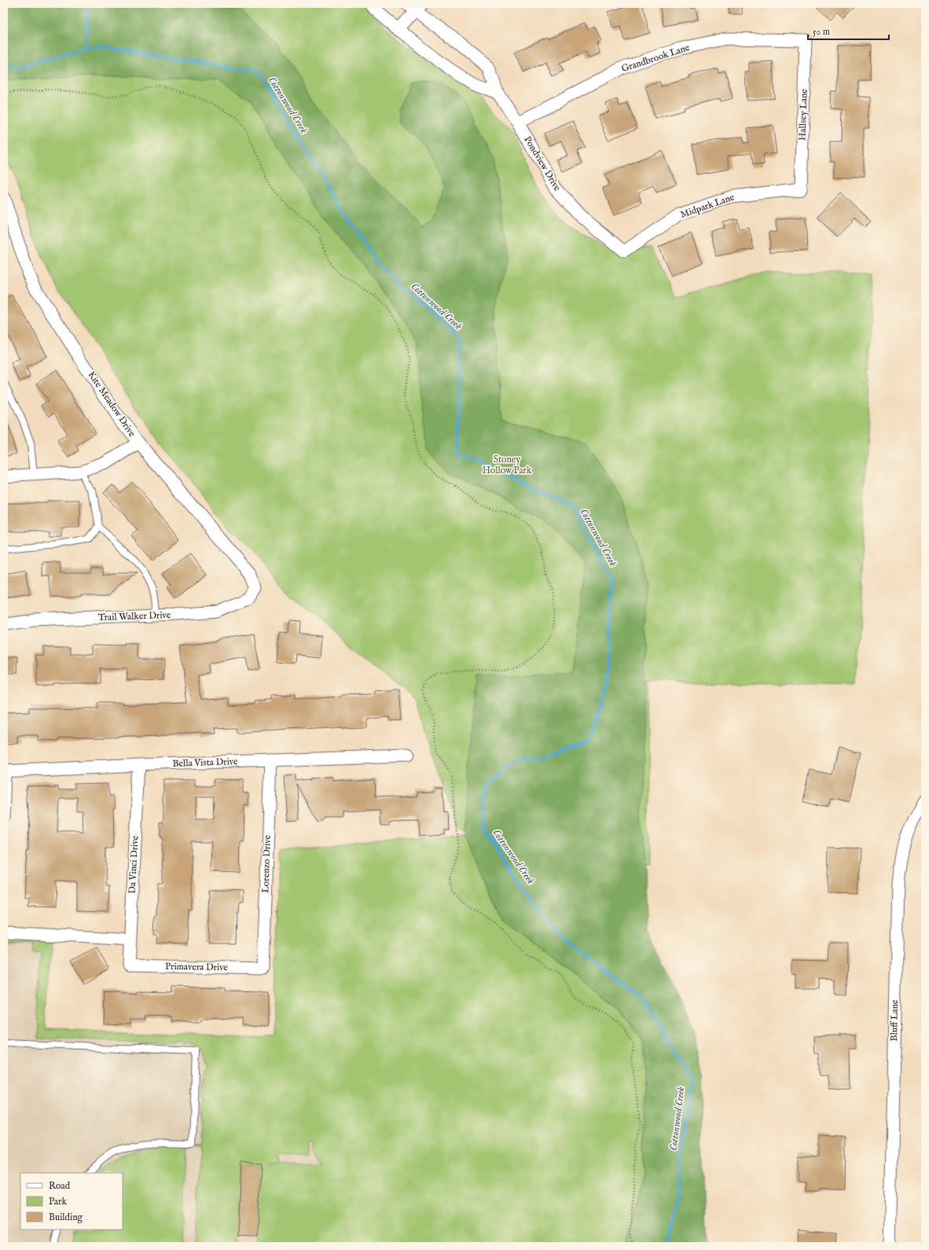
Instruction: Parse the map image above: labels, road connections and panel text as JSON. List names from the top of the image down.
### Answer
{
  "streets": {
    "street": [
      "Grandbrook Lane",
      "Hallsey Lane",
      "Pondview Drive",
      "Midpark Lane",
      "Kite Meadow Drive",
      "Trail Walker Drive",
      "Bella Vista Drive",
      "Lorenzo Drive",
      "Da Vinci Drive",
      "Primavera Drive",
      "Bluff Lane"
    ]
  },
  "crossings": [
    ["Grandbrook Lane", "Hallsey Lane"],
    ["Grandbrook Lane", "Pondview Drive"],
    ["Hallsey Lane", "Midpark Lane"],
    ["Pondview Drive", "Midpark Lane"],
    ["Kite Meadow Drive", "Trail Walker Drive"],
    ["Bella Vista Drive", "Lorenzo Drive"],
    ["Bella Vista Drive", "Da Vinci Drive"],
    ["Lorenzo Drive", "Primavera Drive"],
    ["Da Vinci Drive", "Primavera Drive"]
  ],
  "water": ["Cottonwood Creek"],
  "parks": ["Stoney Hollow Park"],
  "legend": ["Road", "Park", "Building"],
  "scale_bar": "50 m"
}
